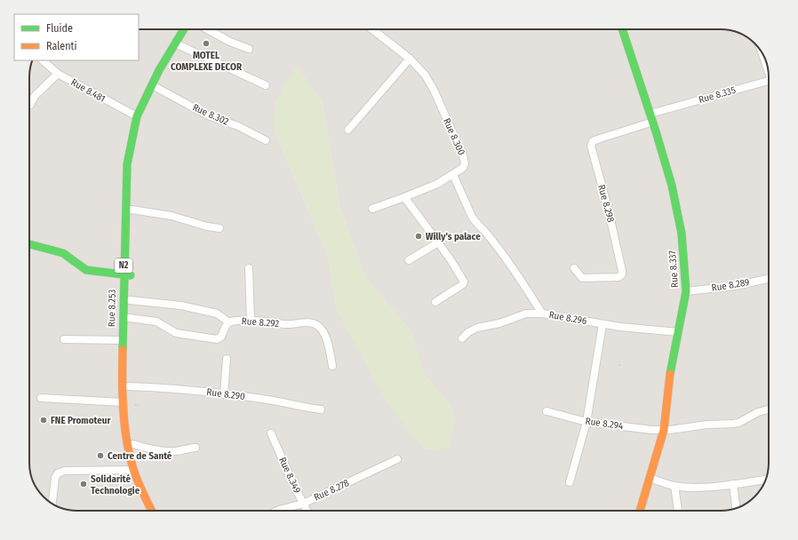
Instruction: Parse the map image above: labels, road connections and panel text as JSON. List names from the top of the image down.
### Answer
{
  "streets": {
    "main road": ["N2", "Rue 8.337", "Rue 8.253"],
    "street": [
      "Rue 8.481",
      "Rue 8.335",
      "Rue 8.302",
      "Rue 8.300",
      "Rue 8.298",
      "Rue 8.289",
      "Rue 8.296",
      "Rue 8.292",
      "Rue 8.290",
      "Rue 8.294",
      "Rue 8.349",
      "Rue 8.278"
    ]
  },
  "crossings": [
    ["Rue 8.481", "Rue 8.253"],
    ["Rue 8.335", "Rue 8.298"],
    ["Rue 8.335", "Rue 8.337"],
    ["Rue 8.302", "Rue 8.253"],
    ["Rue 8.298", "Rue 8.337"],
    ["Rue 8.337", "Rue 8.289"],
    ["Rue 8.337", "Rue 8.296"],
    ["Rue 8.337", "Rue 8.294"],
    ["Rue 8.253", "Rue 8.292"],
    ["Rue 8.253", "Rue 8.290"],
    ["Rue 8.349", "Rue 8.278"]
  ],
  "places": [
    "MOTEL COMPLEXE DECOR",
    "Willy's palace",
    "FNE Promoteur",
    "Centre de Santé",
    "Solidarité Technologie"
  ],
  "legend": ["Fluide", "Ralenti"]
}
